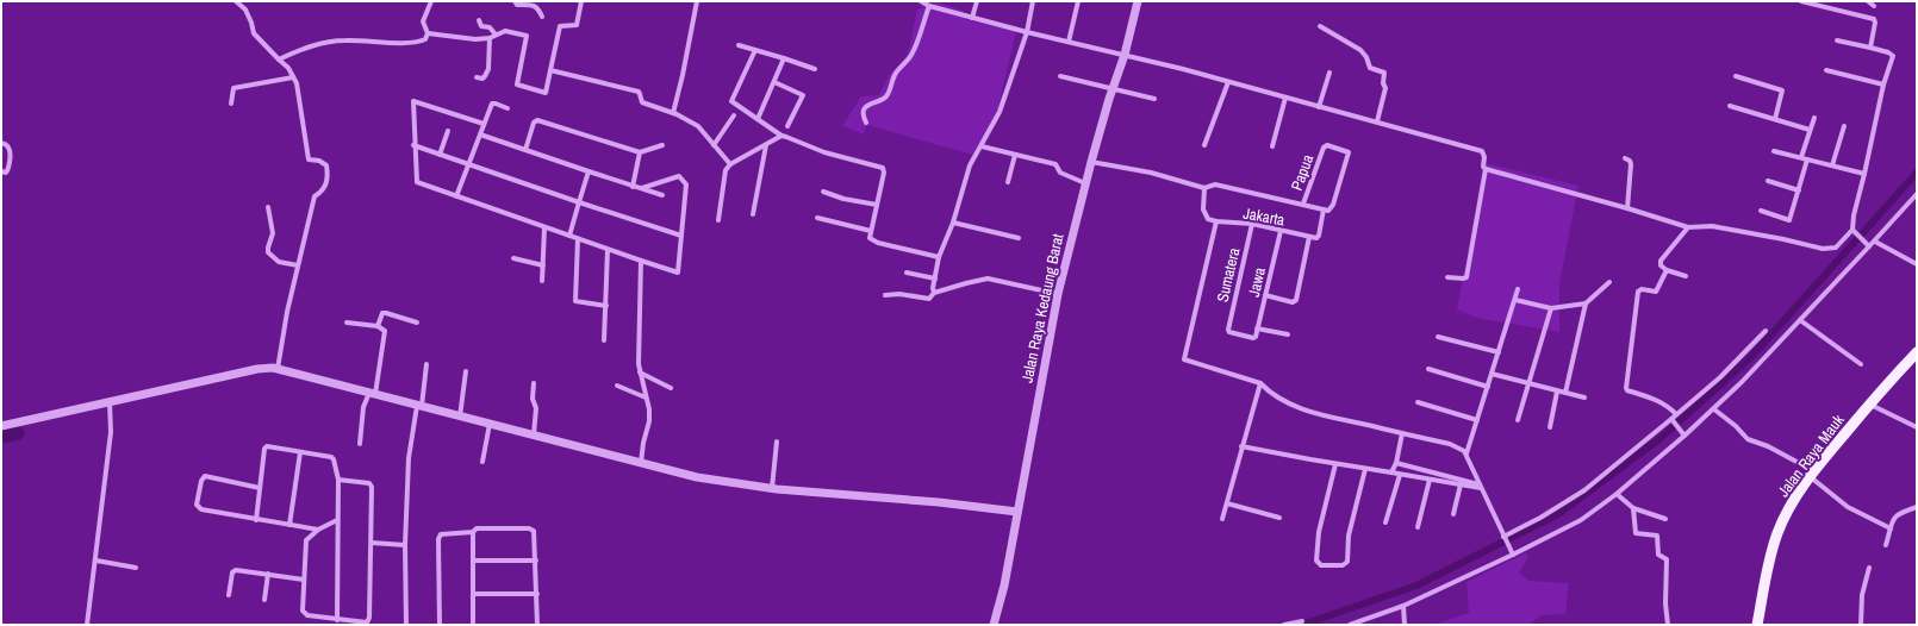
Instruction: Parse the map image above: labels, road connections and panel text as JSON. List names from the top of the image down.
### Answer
{
  "streets": {
    "main road": ["Jalan Raya Mauk"],
    "street": [
      "Papua",
      "Jakarta",
      "Sumatera",
      "Jawa",
      "Jalan Raya Kedaung Barat"
    ]
  },
  "crossings": [
    ["Papua", "Jakarta"],
    ["Jakarta", "Sumatera"],
    ["Jakarta", "Jawa"],
    ["Jakarta", "Jalan Raya Kedaung Barat"],
    ["Sumatera", "Jawa"]
  ]
}
